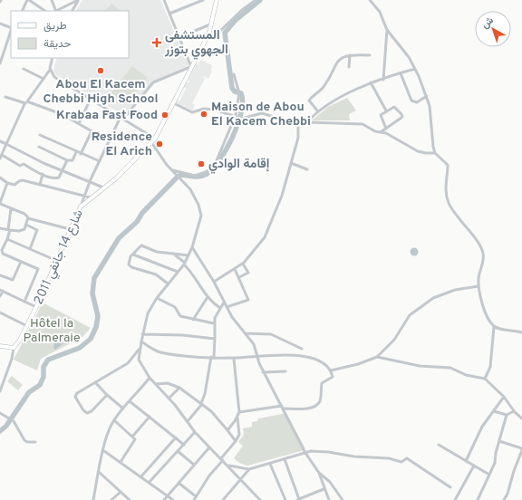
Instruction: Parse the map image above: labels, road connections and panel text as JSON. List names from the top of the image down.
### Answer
{
  "streets": {
    "main road": ["شارع 14 جانفي 2011"]
  },
  "parks": ["Hôtel la Palmeraie"],
  "places": {
    "health": ["المستشفى الجهوي بتوزر"],
    "other": [
      "Abou El Kacem Chebbi High School",
      "Maison de Abou El Kacem Chebbi",
      "Krabaa Fast Food",
      "Residence El Arich",
      "إقامة الوادي"
    ]
  },
  "legend": ["طريق", "حديقة"],
  "north": "top left"
}
